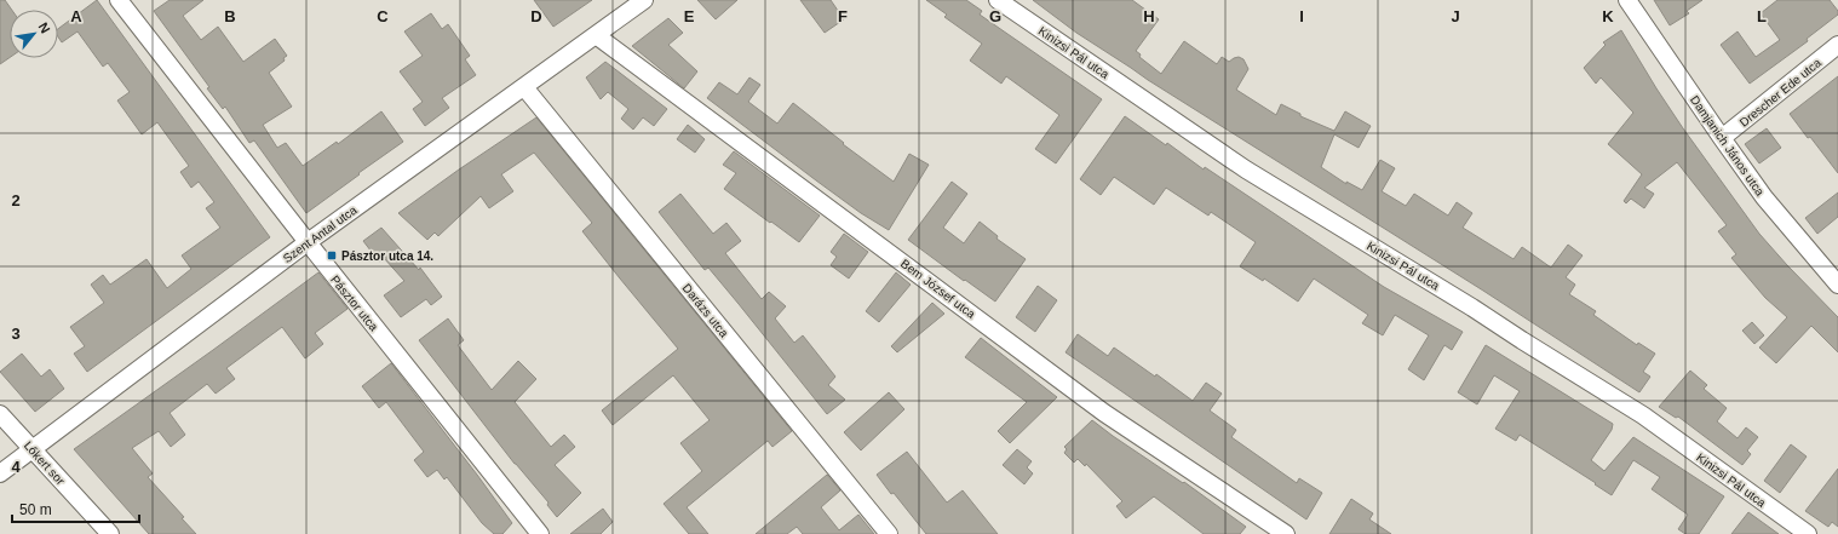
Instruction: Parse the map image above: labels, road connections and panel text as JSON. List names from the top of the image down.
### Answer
{
  "streets": {
    "street": [
      "Kinizsi Pál utca",
      "Drescher Ede utca",
      "Damjanich János utca",
      "Szent Antal utca",
      "Bem József utca",
      "Pásztor utca",
      "Darázs utca",
      "Lőkert sor"
    ]
  },
  "crossings": [
    ["Drescher Ede utca", "Damjanich János utca"],
    ["Szent Antal utca", "Bem József utca"],
    ["Szent Antal utca", "Pásztor utca"],
    ["Szent Antal utca", "Darázs utca"],
    ["Szent Antal utca", "Lőkert sor"]
  ],
  "places": {
    "transit": ["Pásztor utca 14."]
  },
  "scale_bar": "50 m",
  "north": "top right",
  "grid": {
    "columns": [
      "A",
      "B",
      "C",
      "D",
      "E",
      "F",
      "G",
      "H",
      "I",
      "J",
      "K",
      "L"
    ],
    "rows": ["2", "3", "4"]
  }
}
